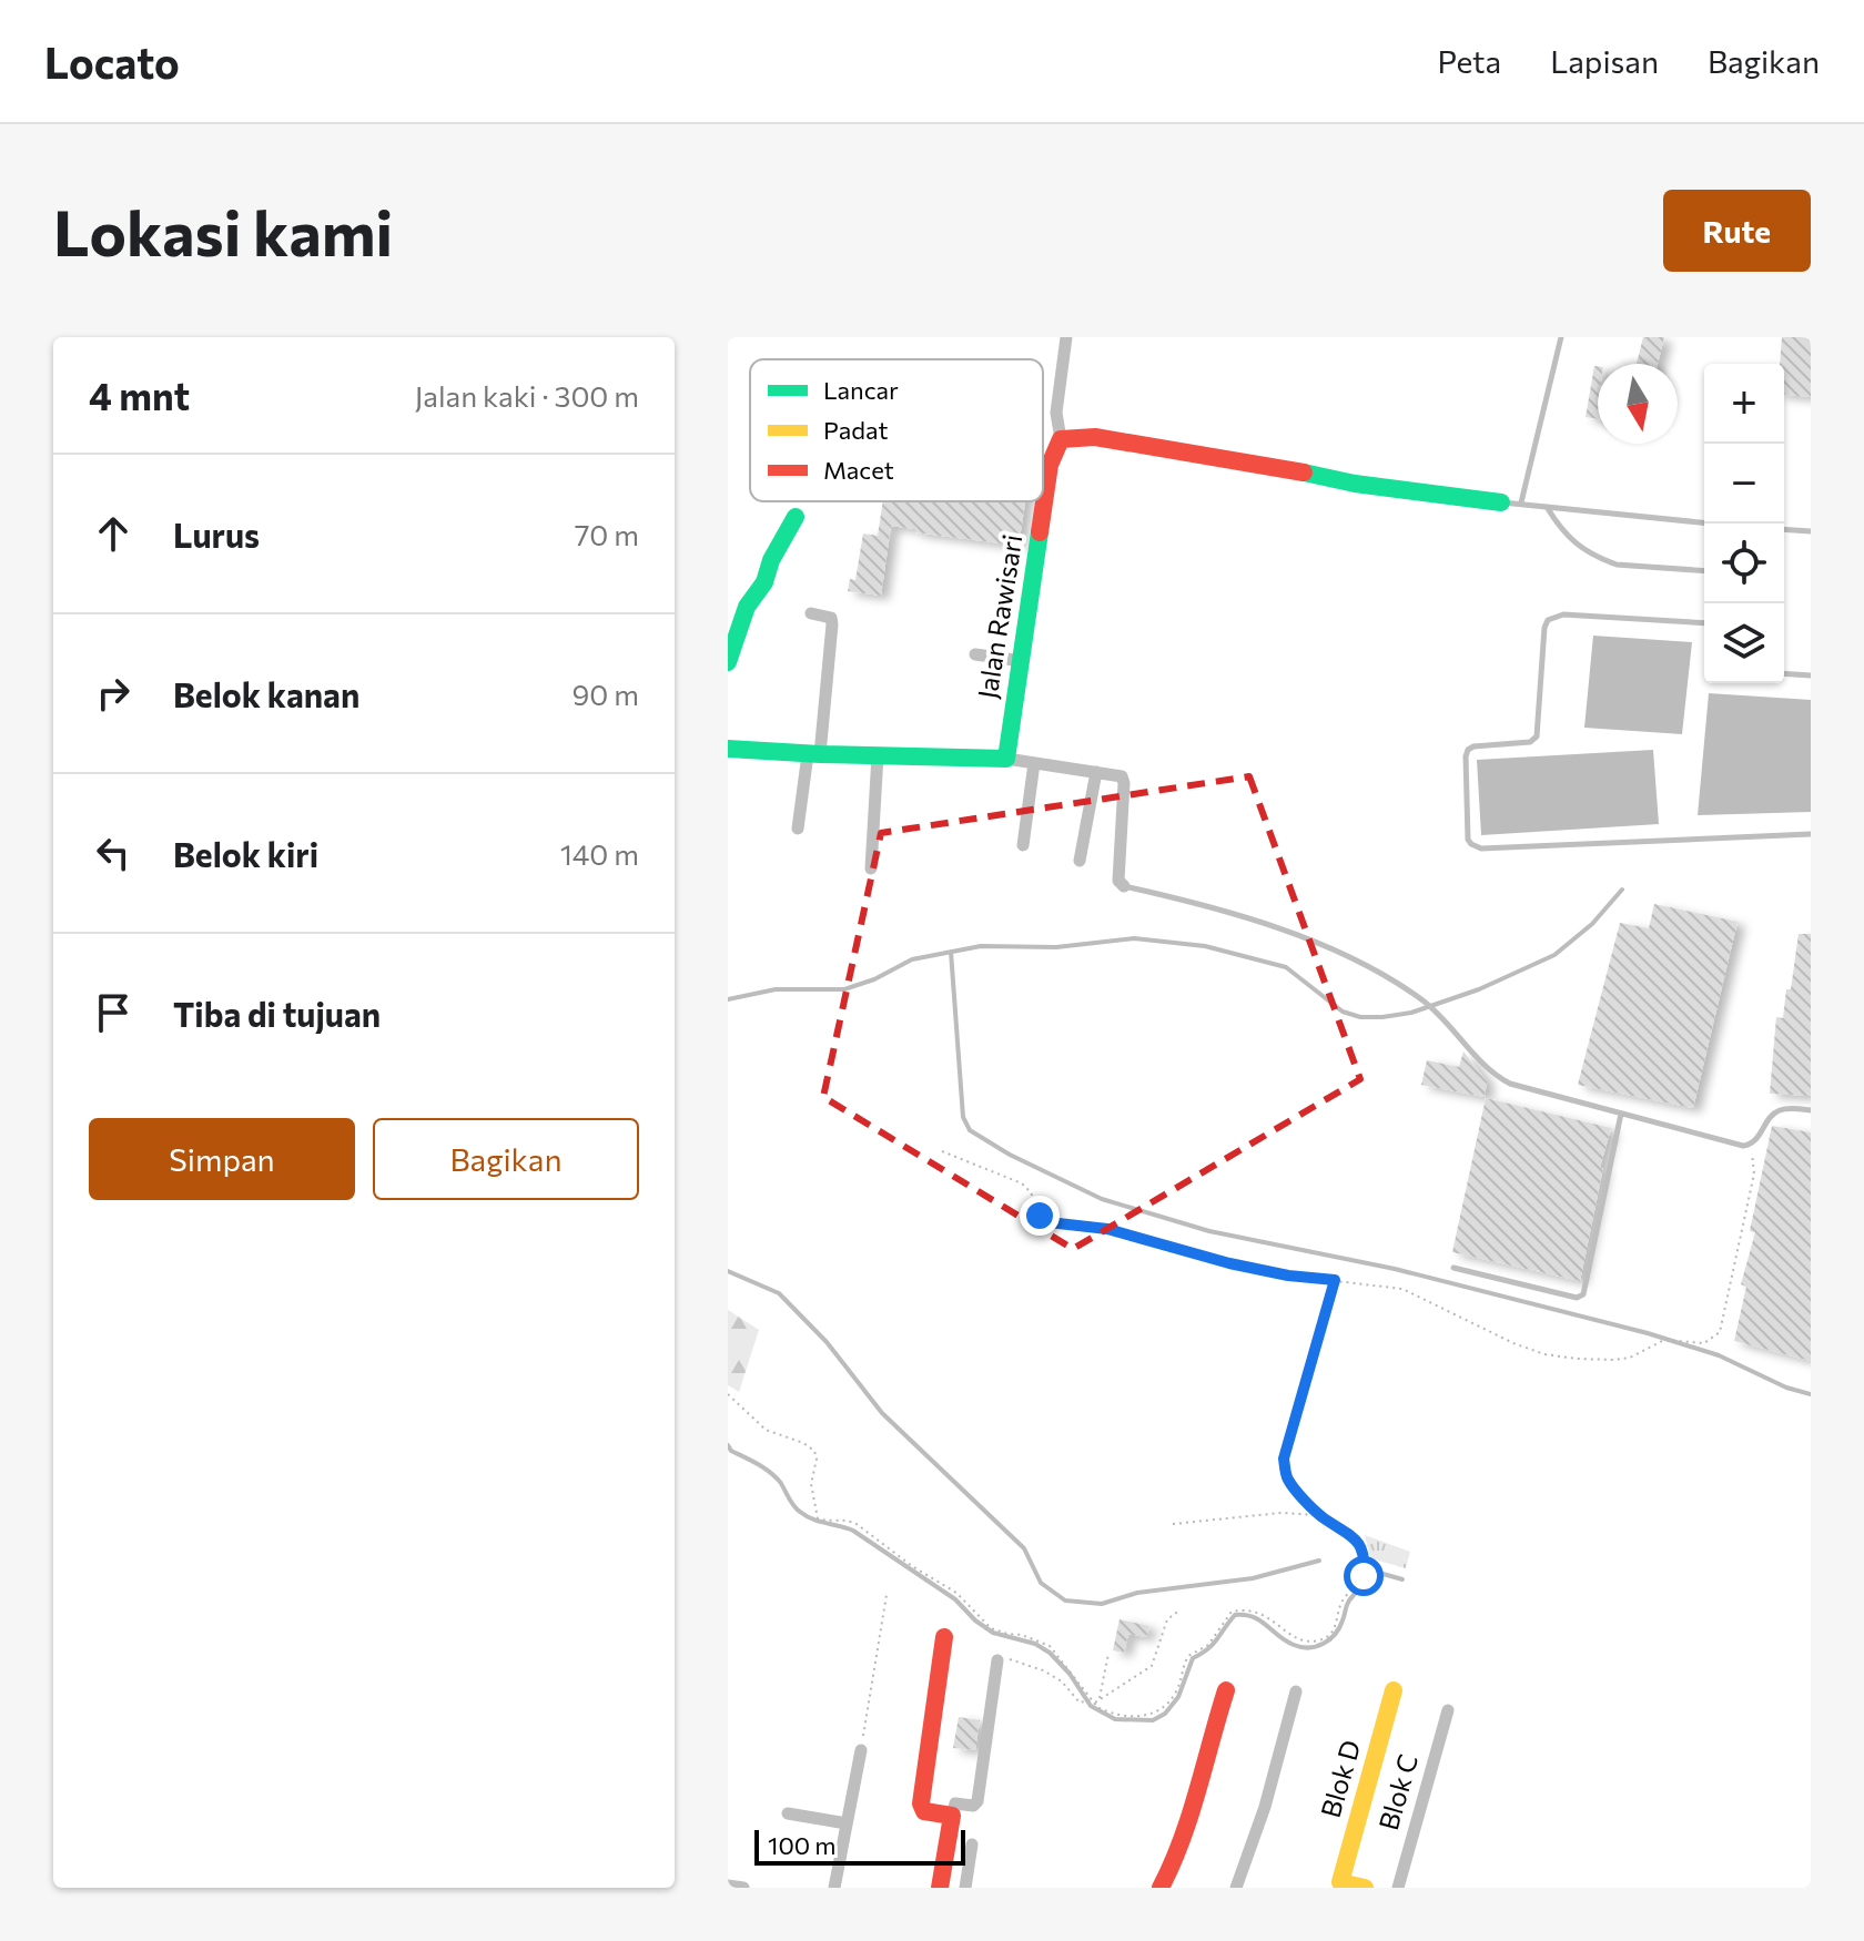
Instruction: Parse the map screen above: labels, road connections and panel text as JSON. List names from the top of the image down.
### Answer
{
  "streets": {
    "street": ["Jalan Rawisari", "Blok D", "Blok C"]
  },
  "legend": ["Lancar", "Padat", "Macet"],
  "scale_bar": "100 m",
  "north": "bottom",
  "page": {
    "header": "Locato",
    "nav": ["Peta", "Lapisan", "Bagikan"],
    "buttons": [
      "Rute",
      ["Simpan", "Bagikan"]
    ],
    "title": "Lokasi kami",
    "heading": ["4 mnt", "Jalan kaki · 300 m"],
    "map_buttons": ["+", "−"],
    "list": [
      ["Lurus", "70 m"],
      ["Belok kanan", "90 m"],
      ["Belok kiri", "140 m"],
      "Tiba di tujuan"
    ],
    "scale": "100 m"
  }
}
